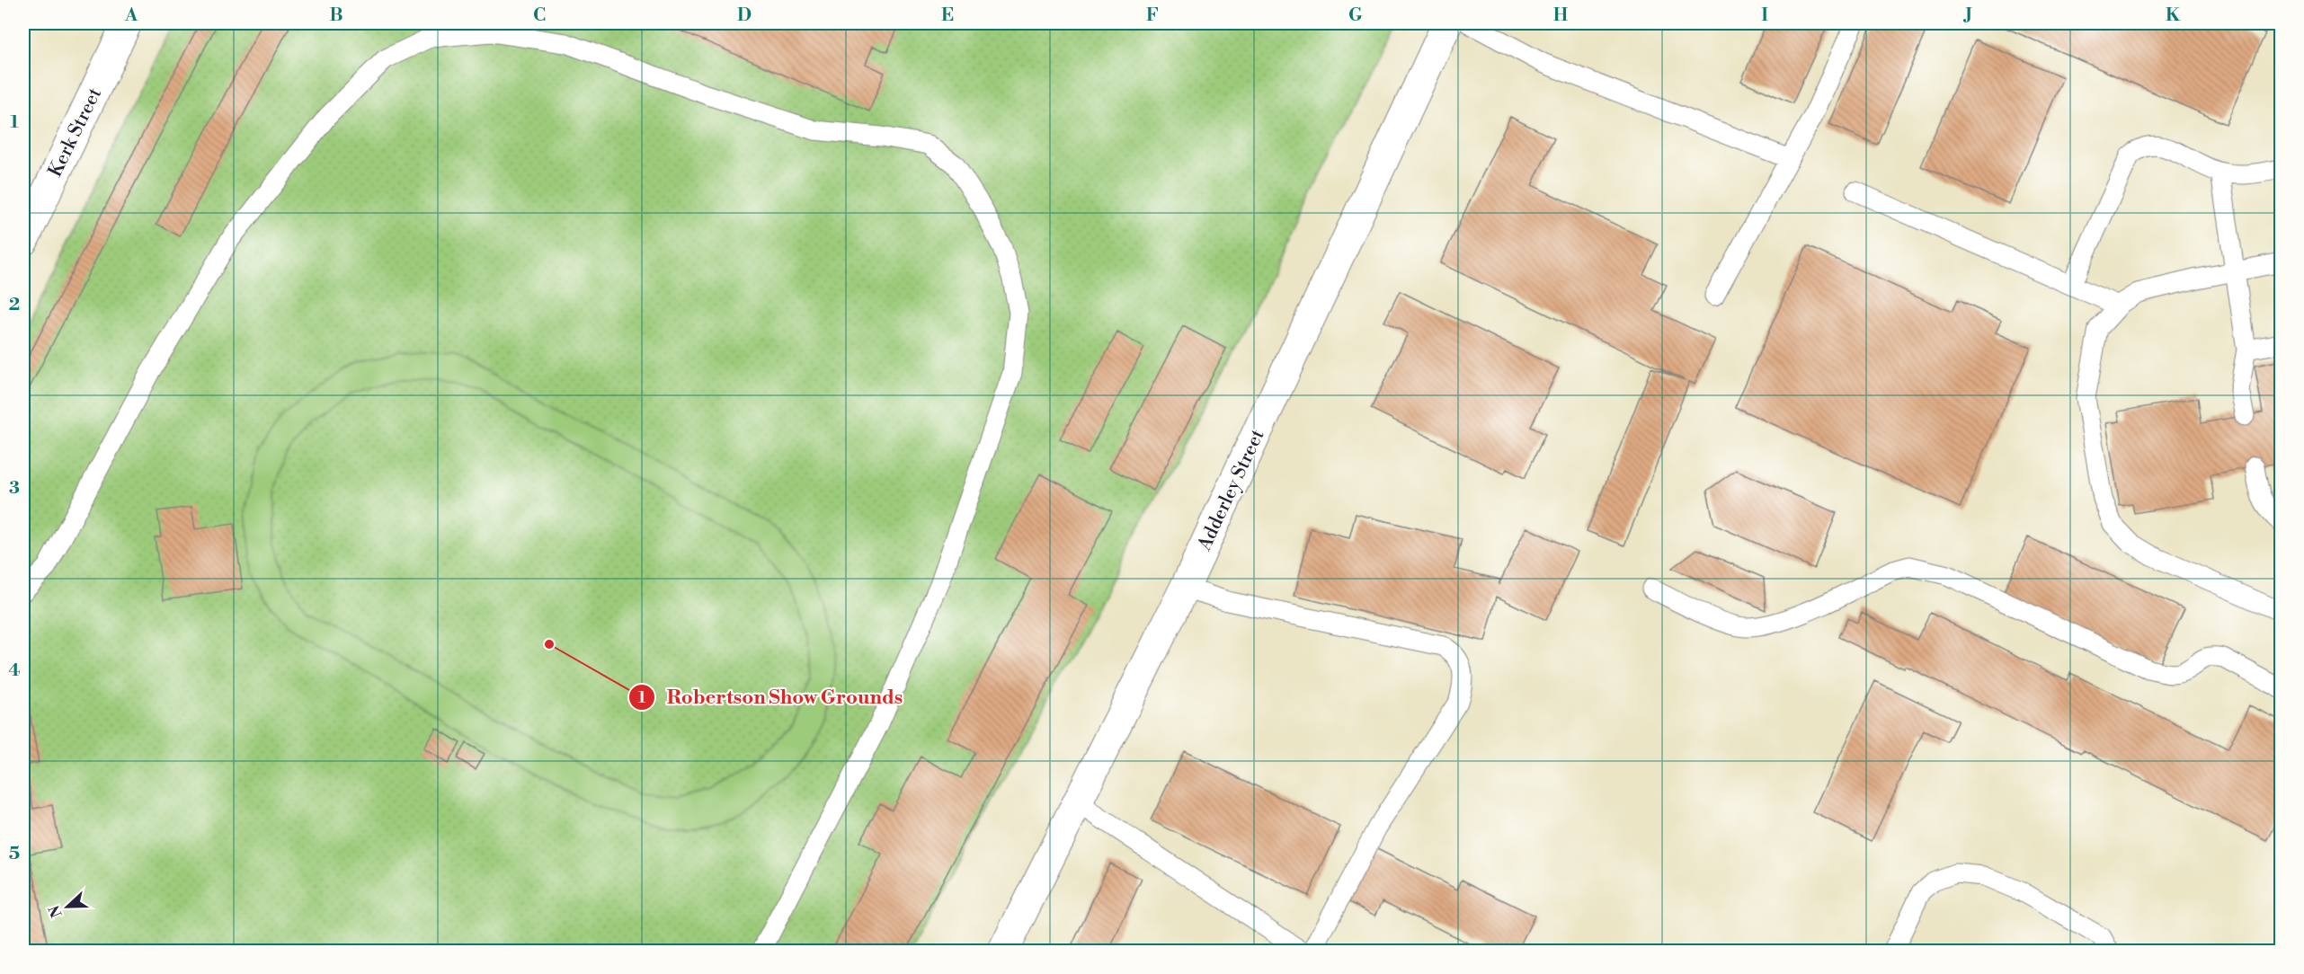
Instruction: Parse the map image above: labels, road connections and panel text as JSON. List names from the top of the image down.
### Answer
{
  "streets": {
    "street": ["Kerk Street", "Adderley Street"]
  },
  "places": ["Robertson Show Grounds"],
  "north": "left",
  "grid": {
    "columns": [
      "A",
      "B",
      "C",
      "D",
      "E",
      "F",
      "G",
      "H",
      "I",
      "J",
      "K"
    ],
    "rows": [
      "1",
      "2",
      "3",
      "4",
      "5"
    ]
  }
}
